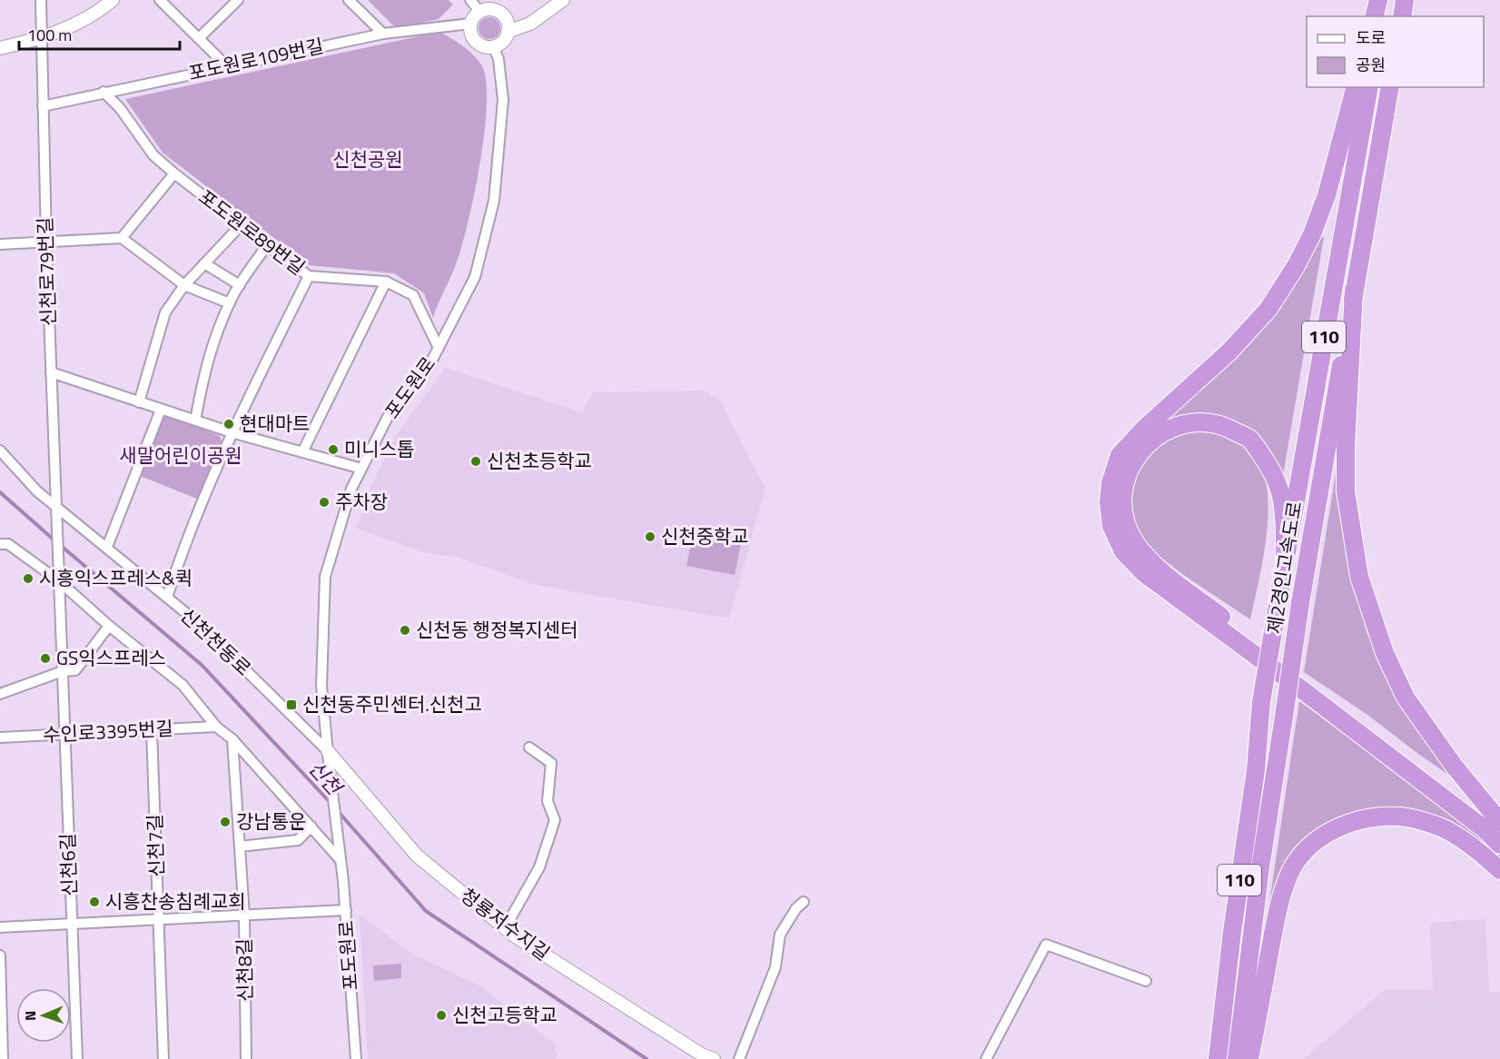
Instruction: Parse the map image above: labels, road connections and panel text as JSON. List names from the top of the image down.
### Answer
{
  "streets": {
    "highway": ["110", "제2경인고속도로"],
    "street": [
      "포도원로109번길",
      "포도원로89번길",
      "신천로79번길",
      "포도원로",
      "신천천동로",
      "수인로3395번길",
      "신천7길",
      "신천6길",
      "청룡저수지길",
      "신천8길"
    ]
  },
  "crossings": [
    ["포도원로109번길", "포도원로89번길"],
    ["포도원로109번길", "신천로79번길"],
    ["포도원로109번길", "포도원로"],
    ["포도원로89번길", "포도원로"],
    ["신천로79번길", "신천천동로"],
    ["신천로79번길", "신천6길"],
    ["포도원로", "신천천동로"],
    ["포도원로", "청룡저수지길"],
    ["신천천동로", "청룡저수지길"],
    ["수인로3395번길", "신천7길"],
    ["수인로3395번길", "신천6길"]
  ],
  "water": ["신천"],
  "parks": ["신천공원", "새말어린이공원"],
  "places": {
    "other": [
      "현대마트",
      "미니스톱",
      "신천초등학교",
      "주차장",
      "신천중학교",
      "시흥익스프레스&퀵",
      "신천동 행정복지센터",
      "GS익스프레스",
      "강남통운",
      "시흥찬송침례교회",
      "신천고등학교"
    ],
    "transit": ["신천동주민센터.신천고"]
  },
  "legend": ["도로", "공원"],
  "scale_bar": "100 m",
  "north": "left"
}
